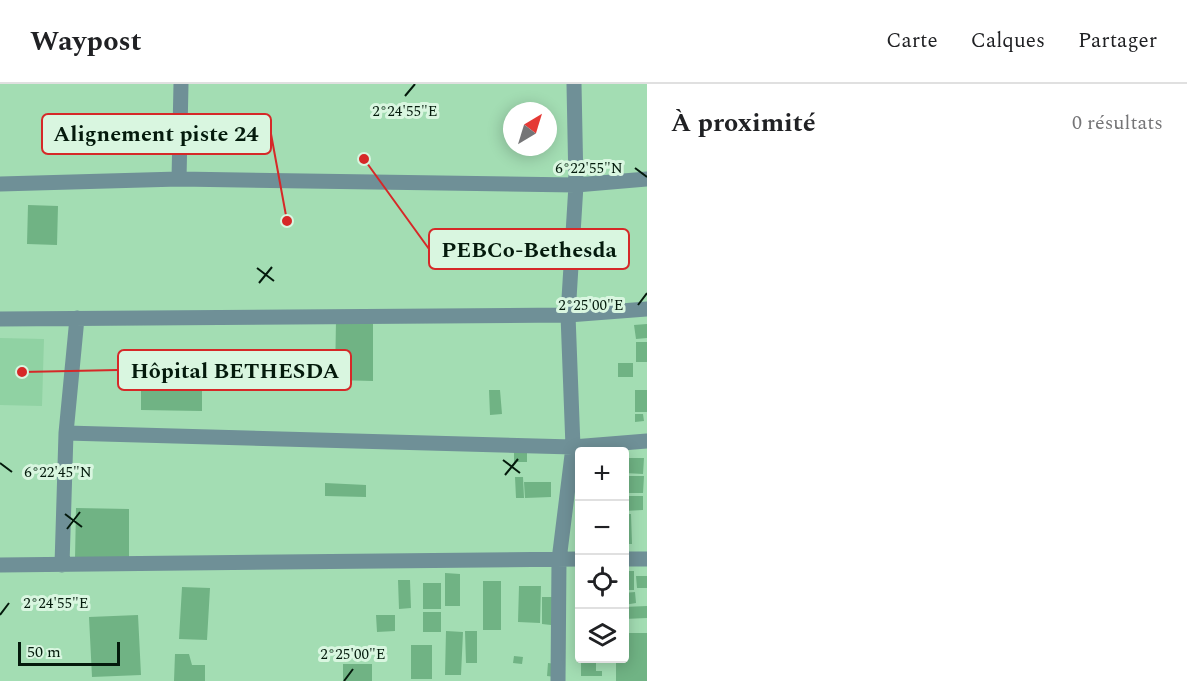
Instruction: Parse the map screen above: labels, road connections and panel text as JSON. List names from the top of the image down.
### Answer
{
  "places": ["PEBCo-Bethesda", "Alignement piste 24", "Hôpital BETHESDA"],
  "scale_bar": "50 m",
  "north": "top right",
  "page": {
    "header": "Waypost",
    "nav": ["Carte", "Calques", "Partager"],
    "heading": ["À proximité", "0 résultats"],
    "map_buttons": ["+", "−"],
    "scale": "50 m"
  },
  "coordinates": [
    "2°24'55\"E",
    "6°22'55\"N",
    "2°25'00\"E",
    "6°22'45\"N"
  ]
}
